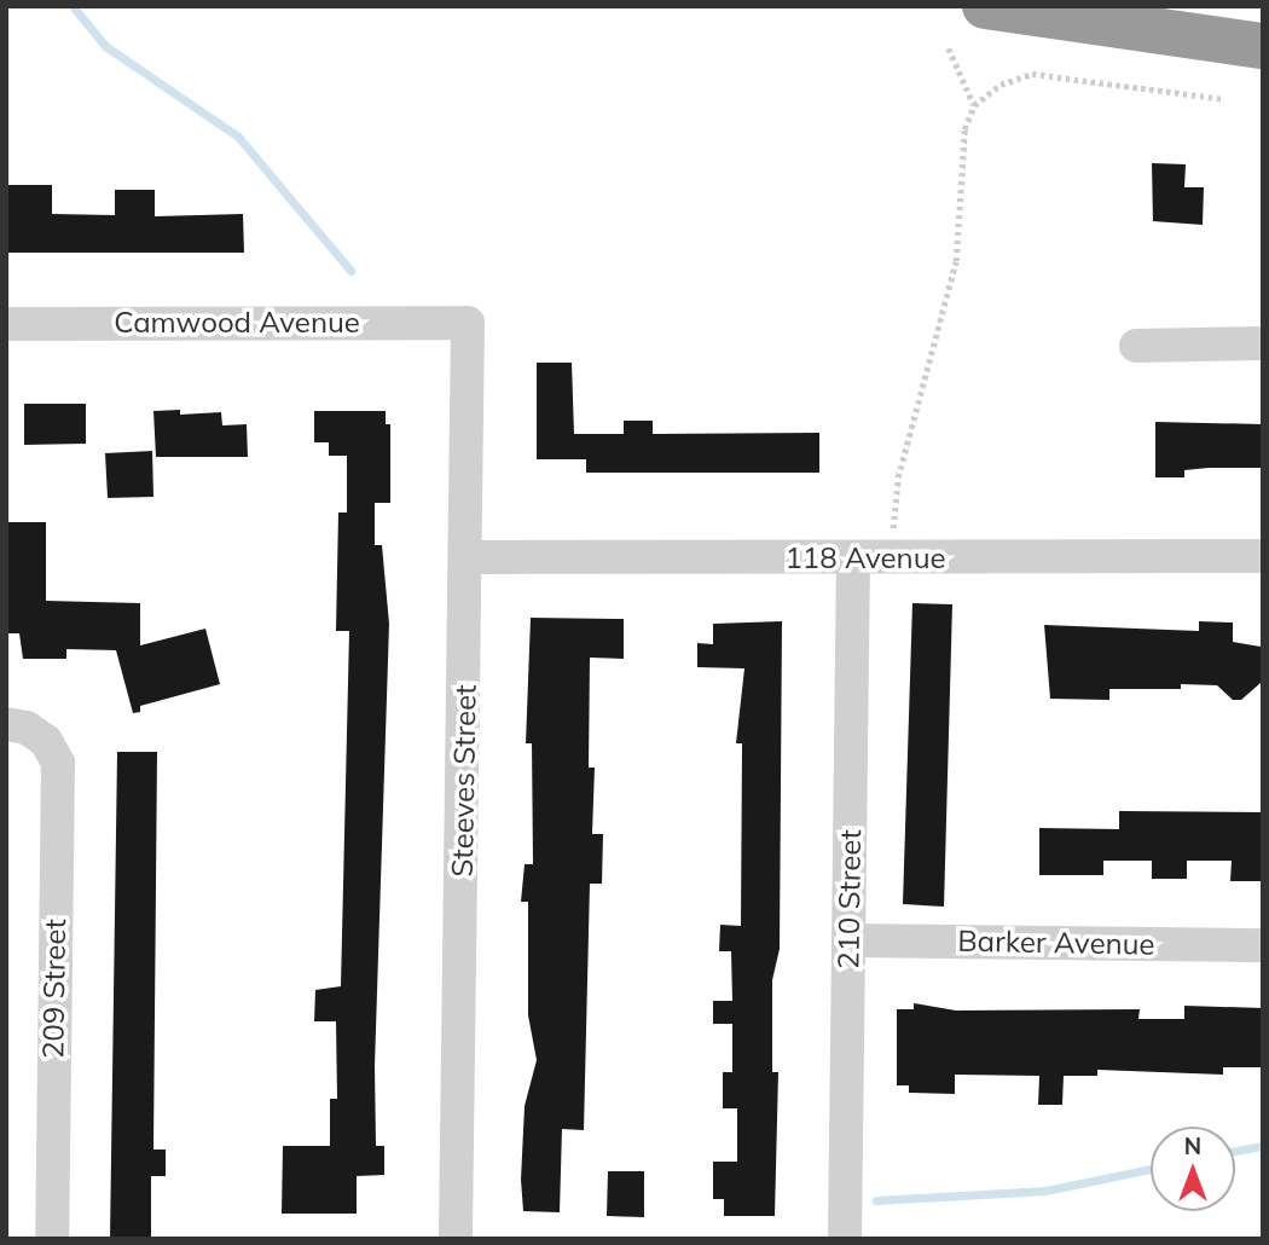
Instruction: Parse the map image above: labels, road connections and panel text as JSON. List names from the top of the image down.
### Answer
{
  "streets": {
    "street": [
      "Camwood Avenue",
      "118 Avenue",
      "Steeves Street",
      "210 Street",
      "Barker Avenue",
      "209 Street"
    ]
  },
  "crossings": [
    ["Camwood Avenue", "Steeves Street"],
    ["118 Avenue", "Steeves Street"],
    ["118 Avenue", "210 Street"],
    ["210 Street", "Barker Avenue"]
  ],
  "north": "top"
}
